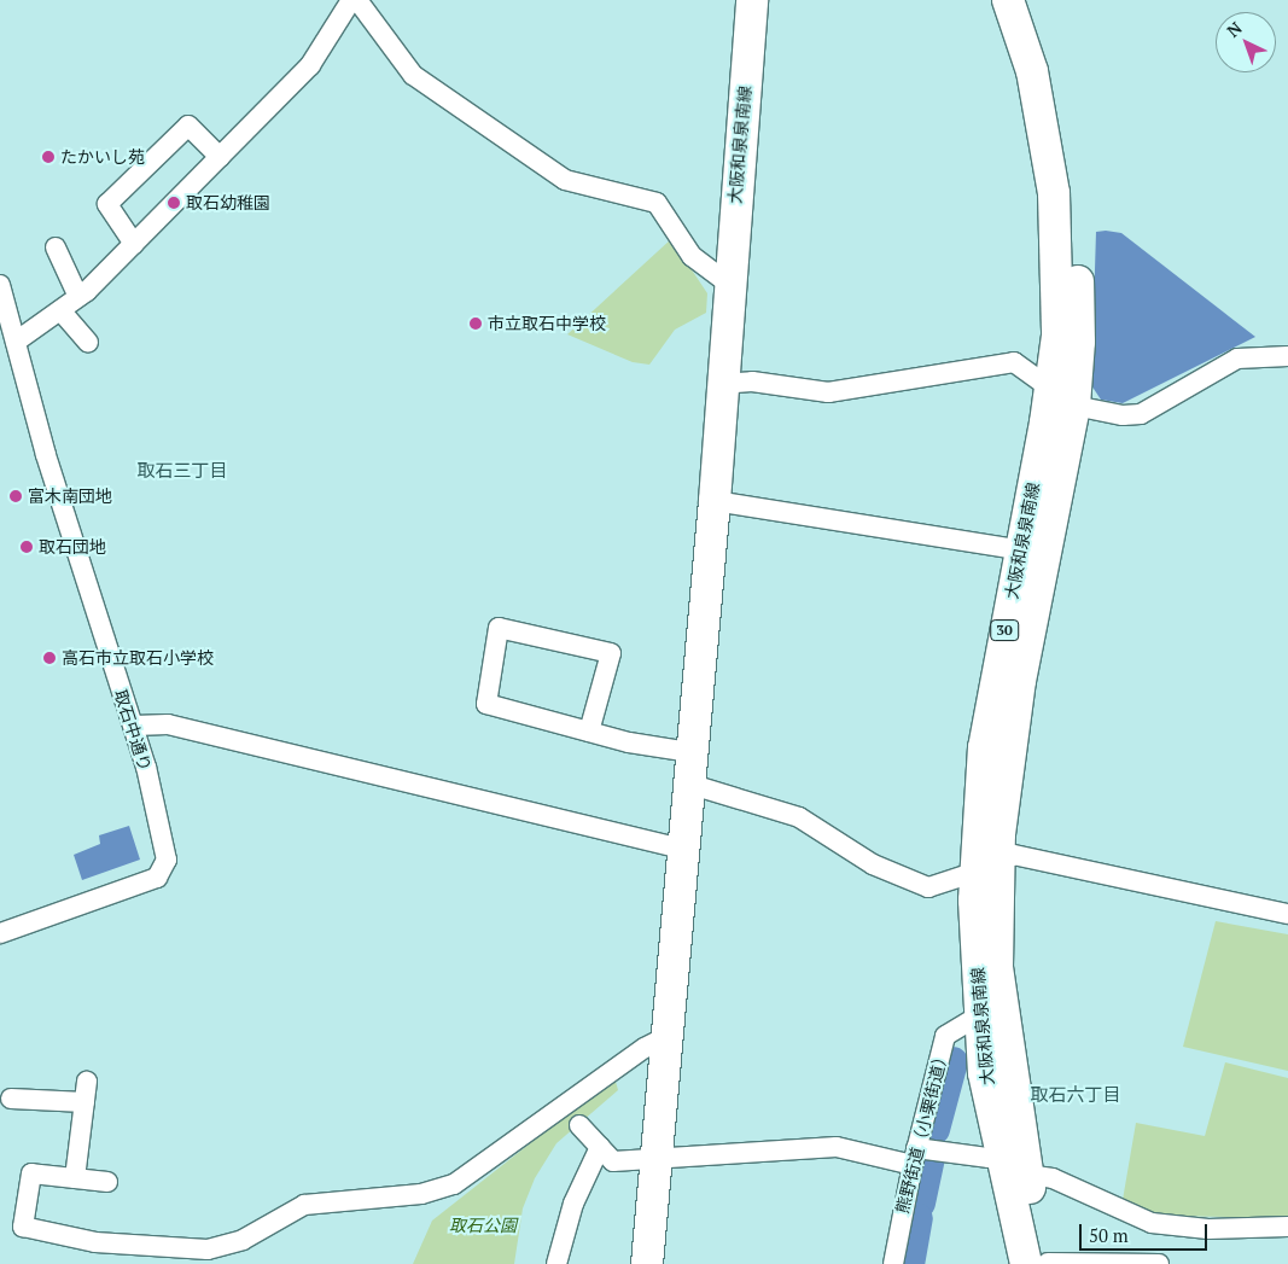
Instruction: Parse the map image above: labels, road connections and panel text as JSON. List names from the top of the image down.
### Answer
{
  "streets": {
    "main road": ["大阪和泉泉南線", "30"],
    "street": ["取石中通り", "熊野街道（小栗街道）"]
  },
  "crossings": [
    ["大阪和泉泉南線", "熊野街道（小栗街道）"]
  ],
  "districts": ["取石三丁目", "取石六丁目"],
  "parks": ["取石公園"],
  "places": [
    "たかいし苑",
    "取石幼稚園",
    "市立取石中学校",
    "富木南団地",
    "取石団地",
    "高石市立取石小学校"
  ],
  "scale_bar": "50 m",
  "north": "top left"
}
